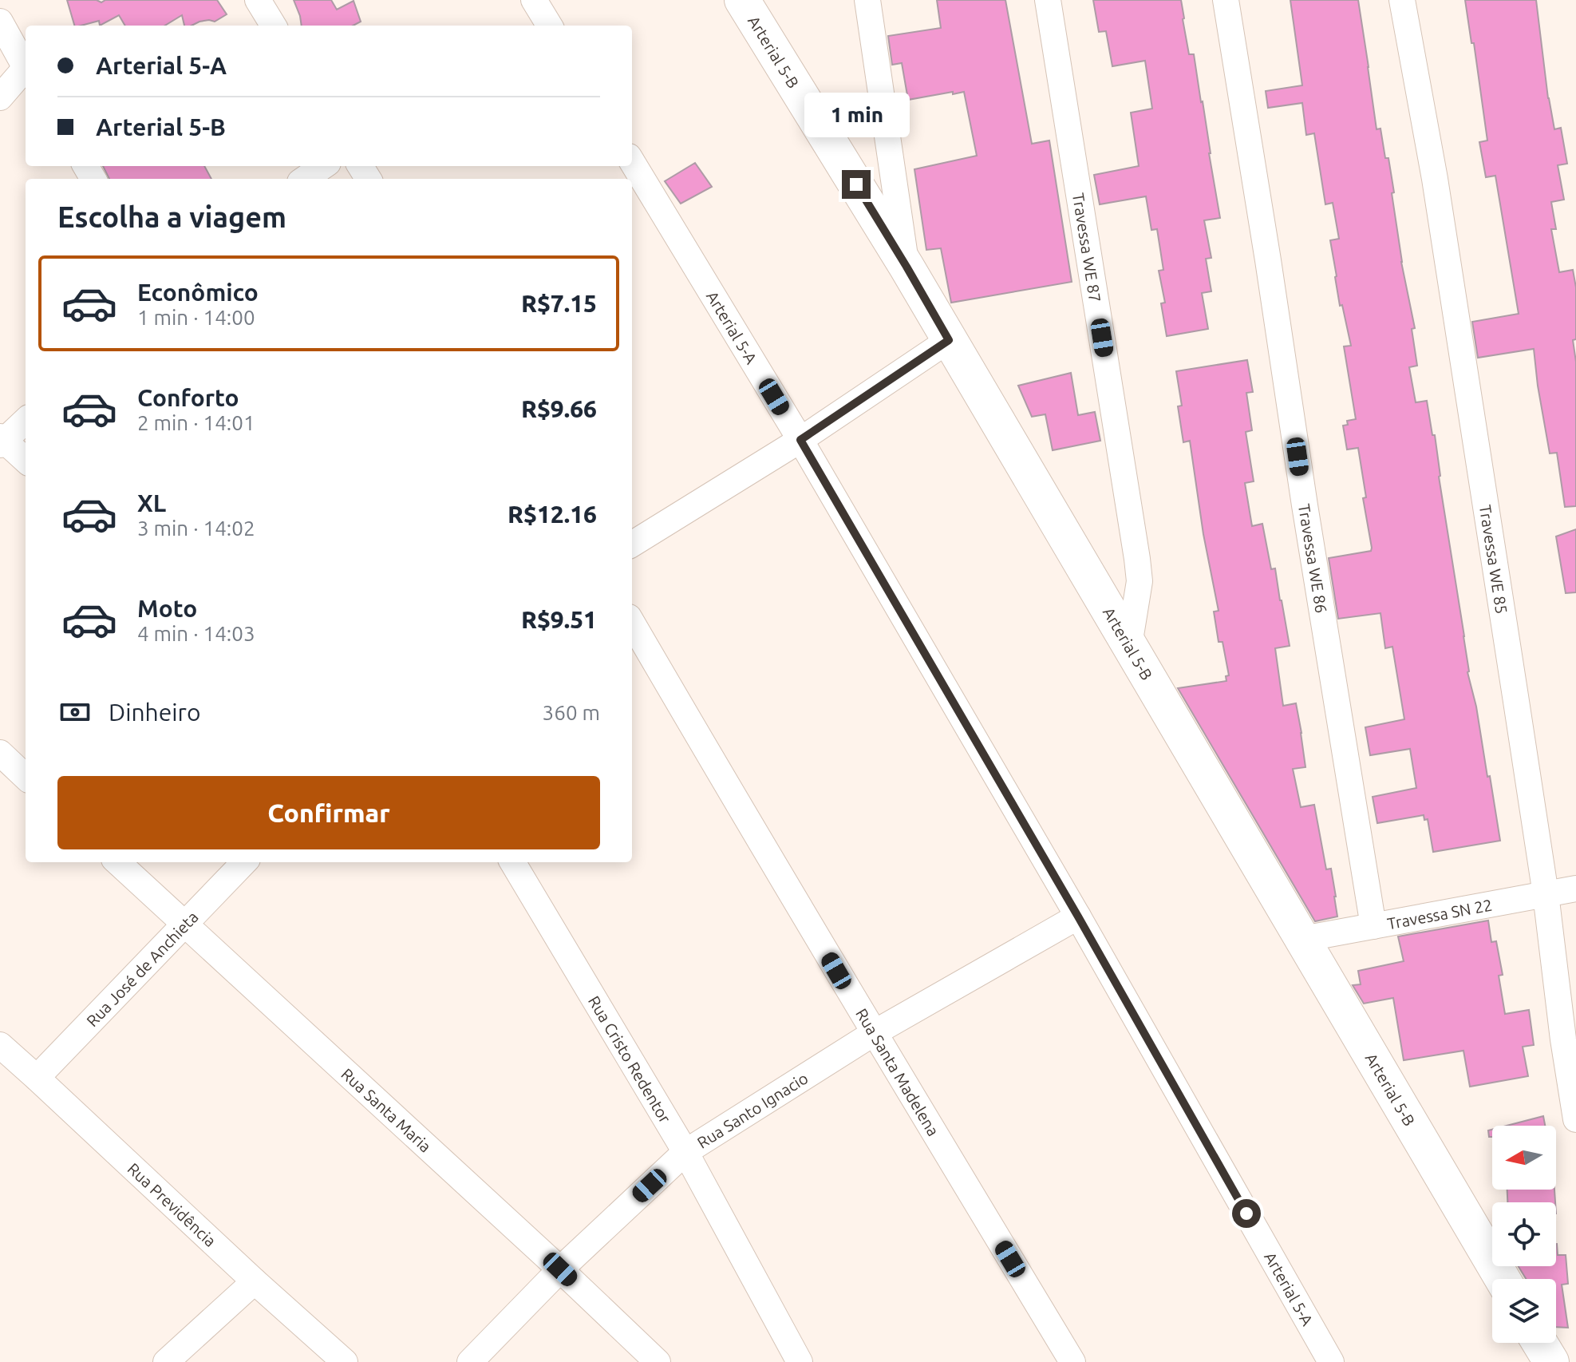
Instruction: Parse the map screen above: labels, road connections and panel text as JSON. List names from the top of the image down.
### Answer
{
  "streets": {
    "main road": ["Arterial 5-B"],
    "street": [
      "Travessa WE 87",
      "Arterial 5-A",
      "Travessa WE 86",
      "Travessa WE 85",
      "Travessa SN 22",
      "Rua José de Anchieta",
      "Rua Cristo Redentor",
      "Rua Santa Madelena",
      "Rua Santa Maria",
      "Rua Santo Ignacio",
      "Rua Previdência"
    ]
  },
  "crossings": [
    ["Arterial 5-B", "Travessa WE 87"],
    ["Arterial 5-B", "Travessa SN 22"],
    ["Arterial 5-A", "Rua Santo Ignacio"],
    ["Travessa WE 86", "Travessa SN 22"],
    ["Travessa WE 85", "Travessa SN 22"],
    ["Rua José de Anchieta", "Rua Santa Maria"],
    ["Rua José de Anchieta", "Rua Previdência"],
    ["Rua Cristo Redentor", "Rua Santo Ignacio"],
    ["Rua Santa Madelena", "Rua Santo Ignacio"],
    ["Rua Santa Maria", "Rua Santo Ignacio"]
  ],
  "north": "left",
  "page": {
    "banner": ["Arterial 5-A", "Arterial 5-B"],
    "bubble": "1 min",
    "heading": "Escolha a viagem",
    "list": [
      {
        "name": "Econômico",
        "note": "1 min · 14:00",
        "value": "R$7.15"
      },
      {
        "name": "Conforto",
        "note": "2 min · 14:01",
        "value": "R$9.66"
      },
      {
        "name": "XL",
        "note": "3 min · 14:02",
        "value": "R$12.16"
      },
      {
        "name": "Moto",
        "note": "4 min · 14:03",
        "value": "R$9.51"
      }
    ],
    "pay": ["Dinheiro", "360 m"],
    "buttons": "Confirmar"
  }
}
